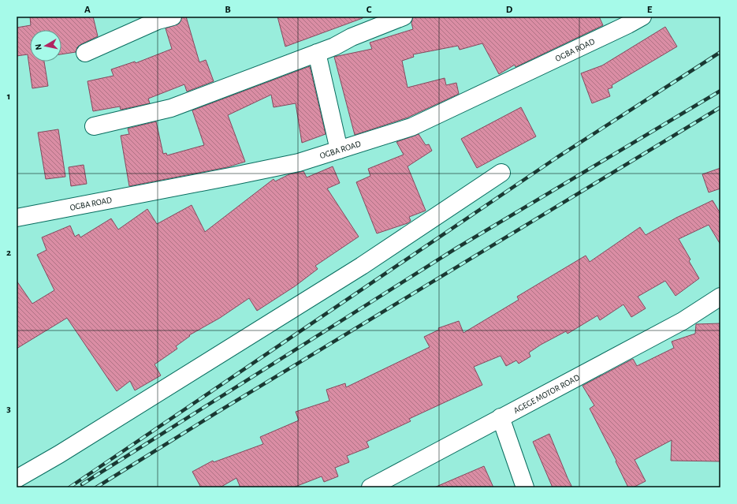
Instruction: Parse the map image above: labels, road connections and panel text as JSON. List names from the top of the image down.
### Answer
{
  "streets": {
    "street": ["OGBA ROAD", "AGEGE MOTOR ROAD"]
  },
  "north": "left",
  "grid": {
    "columns": [
      "A",
      "B",
      "C",
      "D",
      "E"
    ],
    "rows": ["1", "2", "3"]
  }
}
